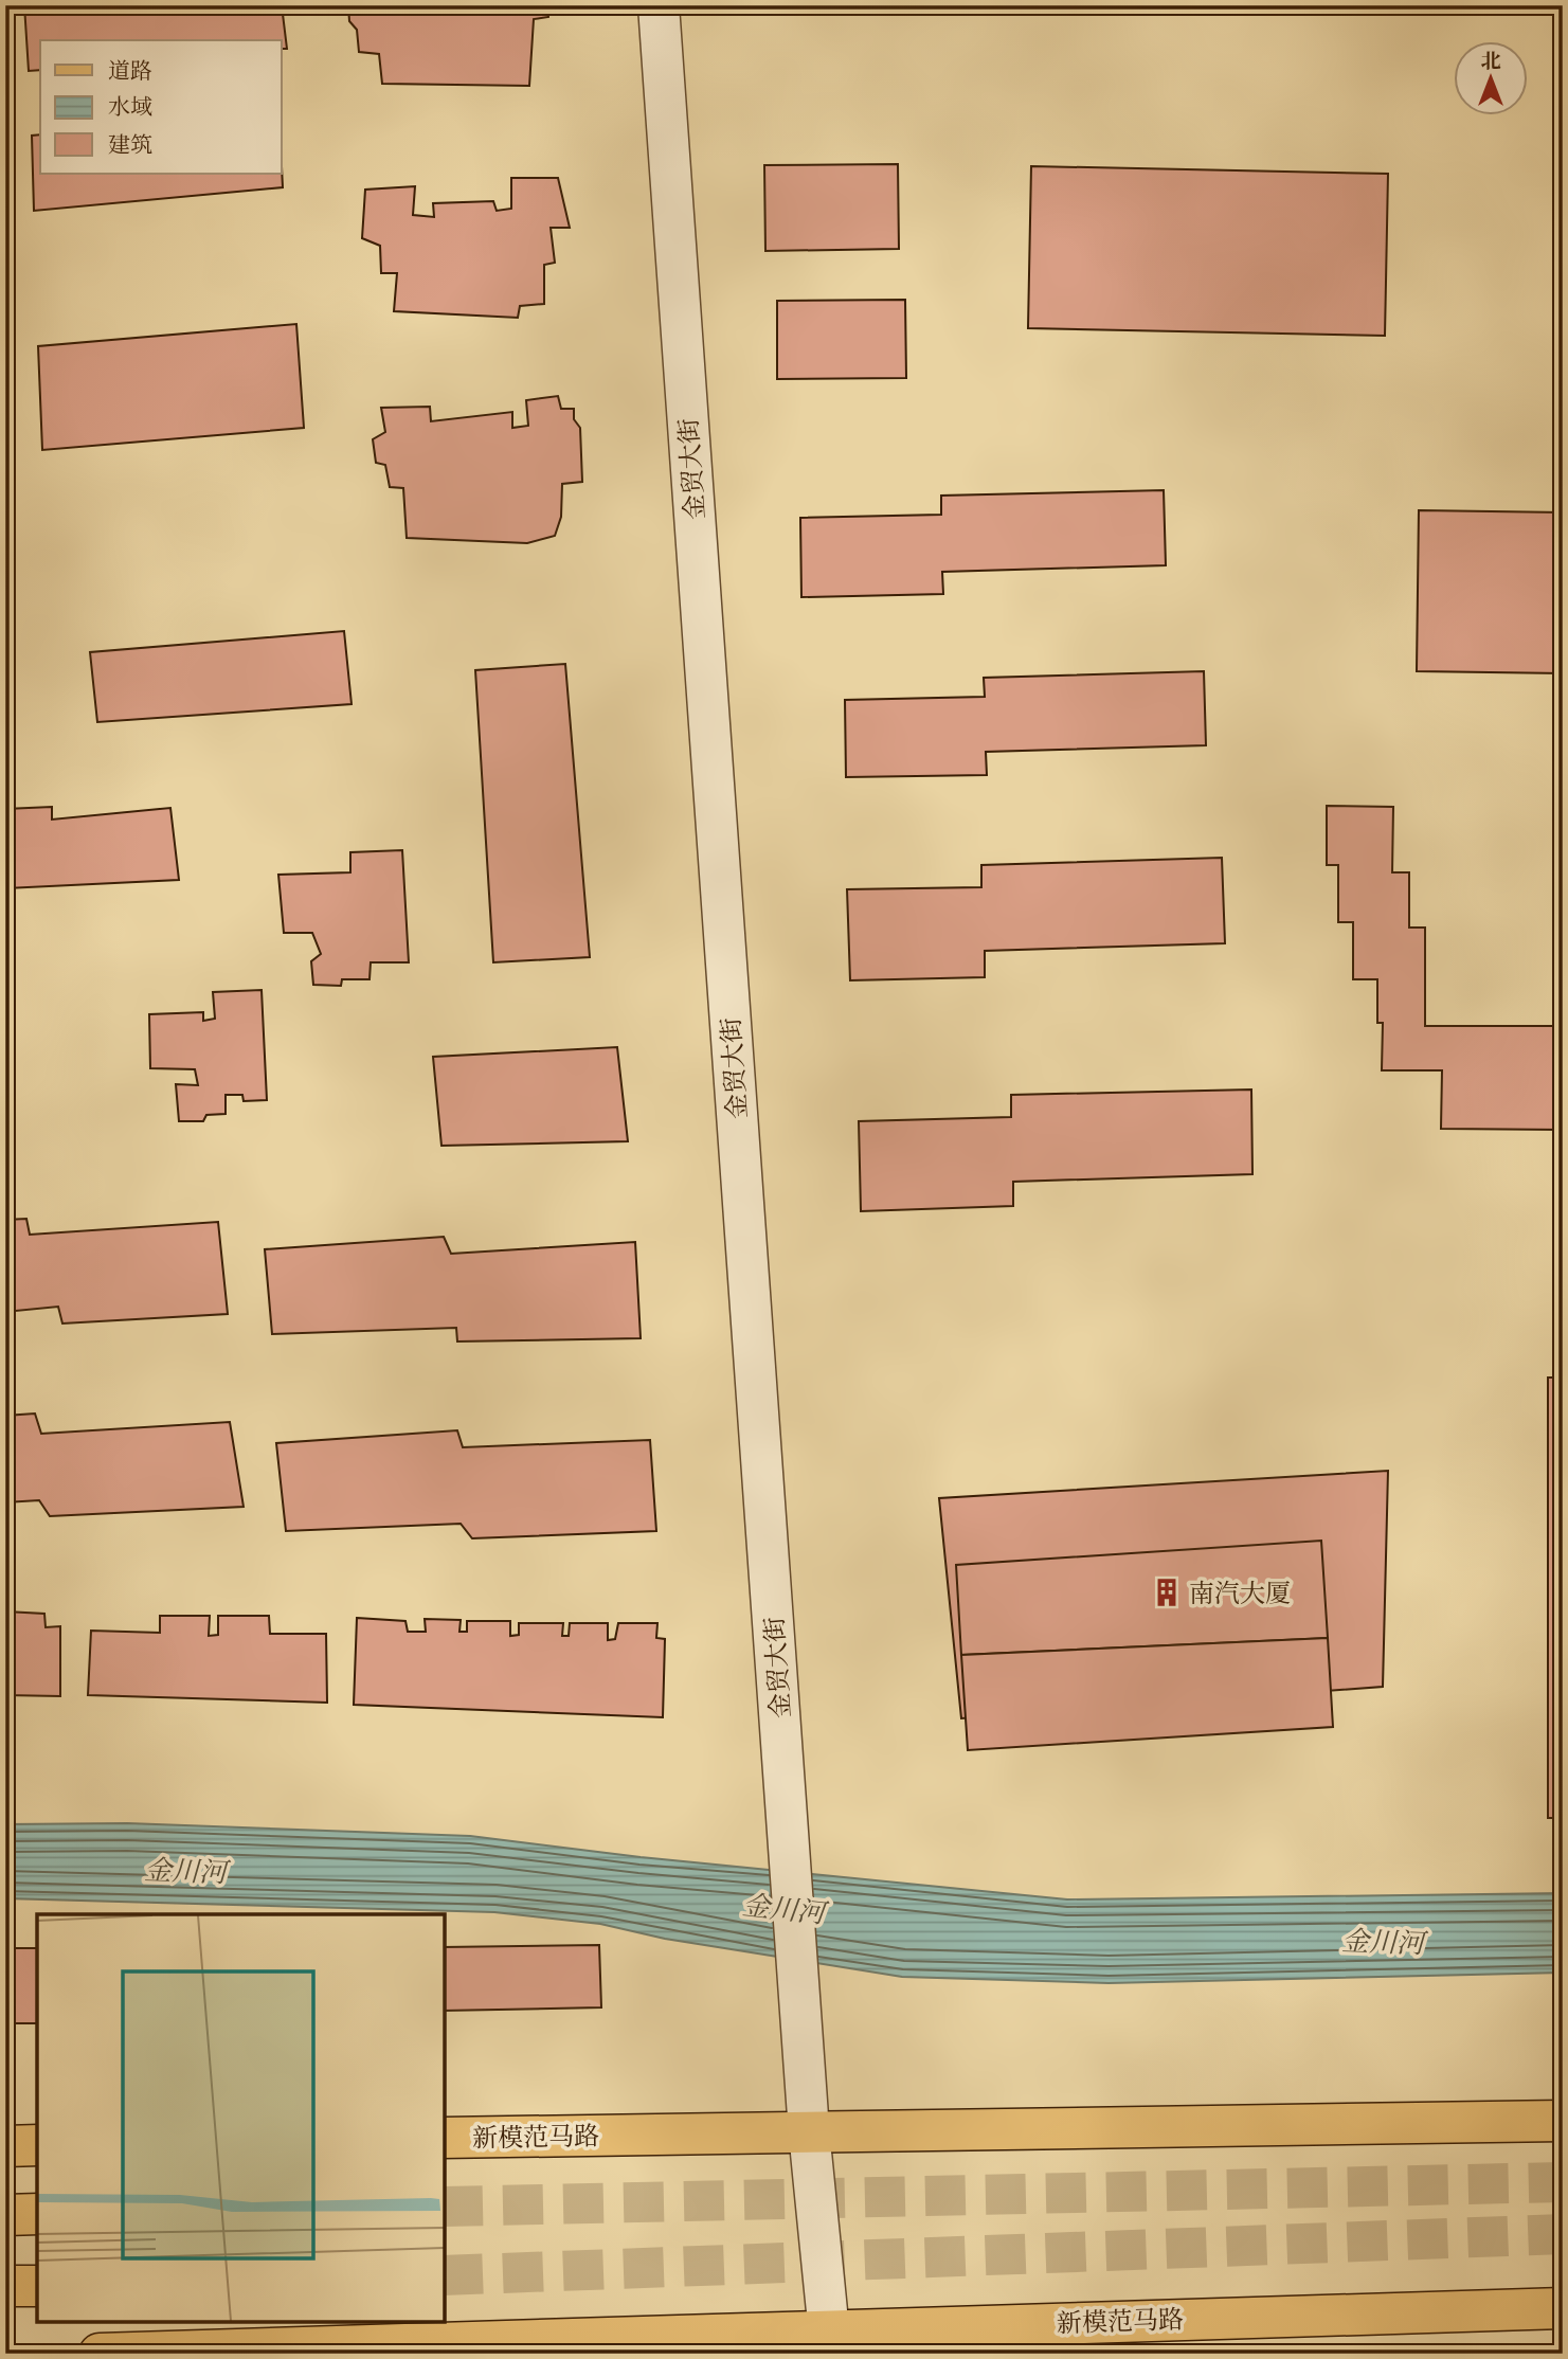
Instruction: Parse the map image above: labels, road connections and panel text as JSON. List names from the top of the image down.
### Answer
{
  "streets": {
    "main road": ["新模范马路"],
    "street": ["金贸大街"]
  },
  "crossings": [
    ["金贸大街", "新模范马路"]
  ],
  "water": ["金川河"],
  "places": {
    "building": ["南汽大厦"]
  },
  "legend": ["道路", "水域", "建筑"],
  "north": "top"
}
